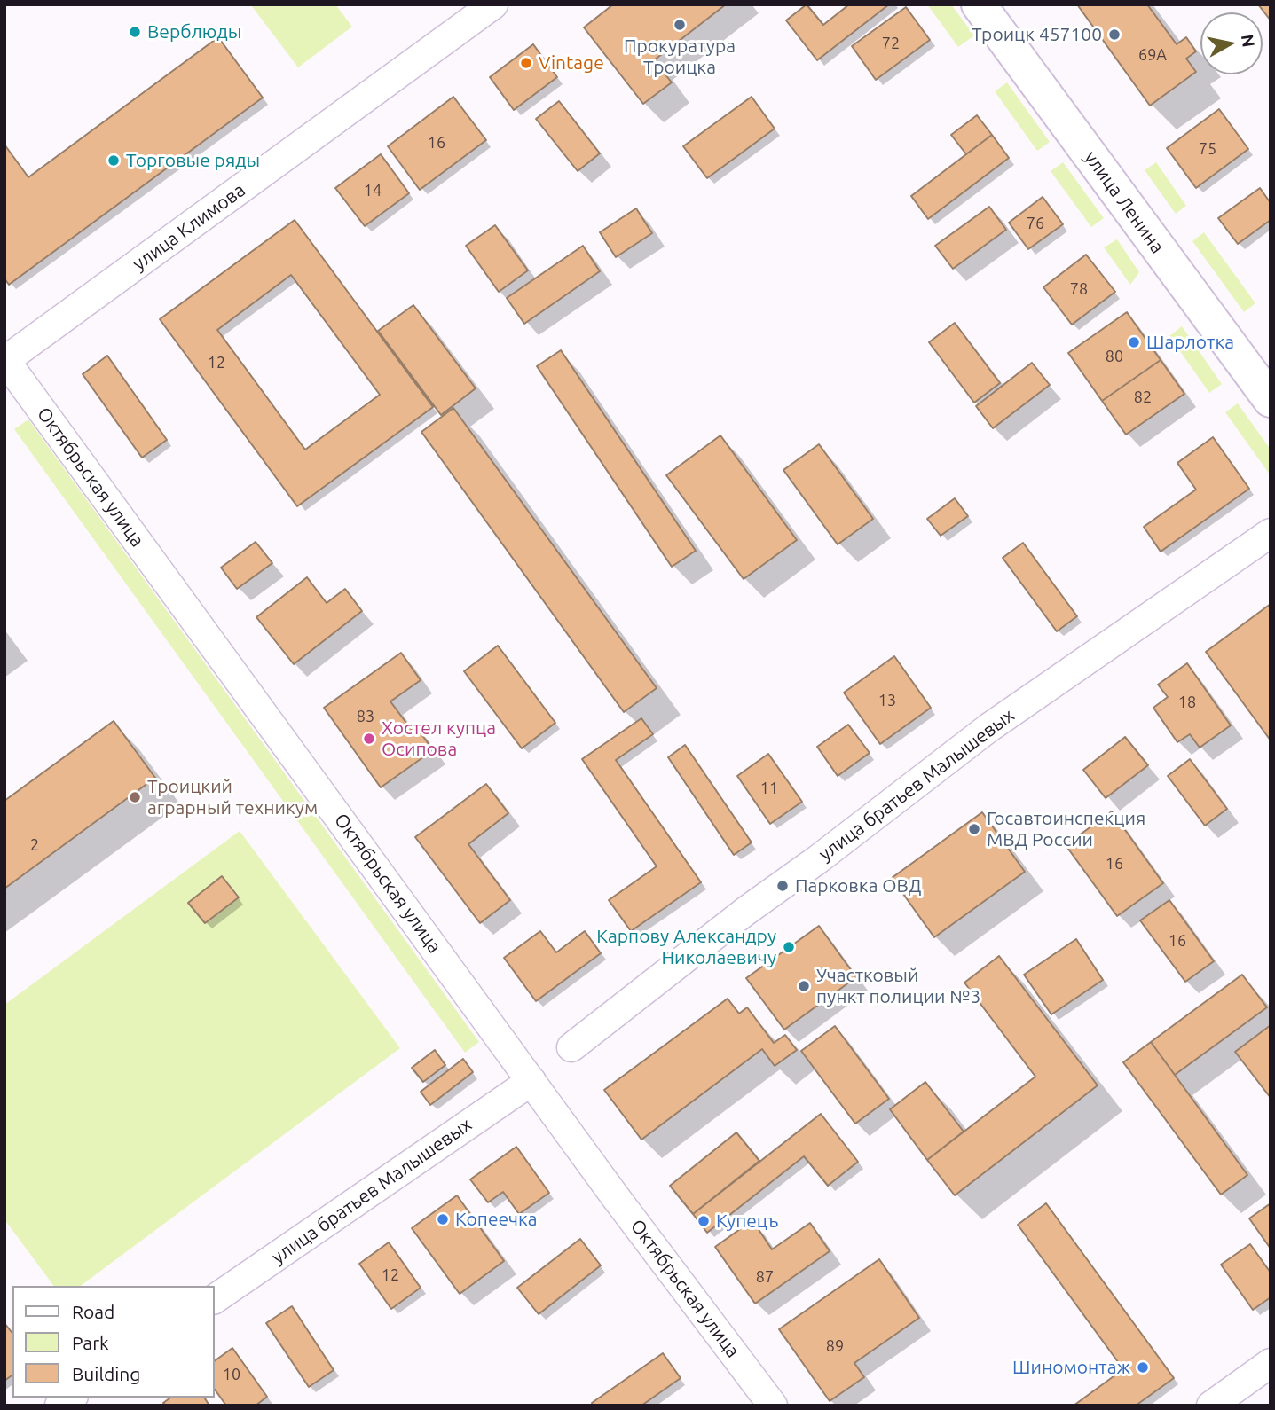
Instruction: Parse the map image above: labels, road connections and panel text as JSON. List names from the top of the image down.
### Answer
{
  "streets": {
    "street": [
      "улица Ленина",
      "улица Климова",
      "Октябрьская улица",
      "улица братьев Малышевых"
    ]
  },
  "crossings": [
    ["улица Климова", "Октябрьская улица"],
    ["Октябрьская улица", "улица братьев Малышевых"]
  ],
  "places": [
    "Прокуратура Троицка",
    "Верблюды",
    "Троицк 457100",
    "Vintage",
    "Торговые ряды",
    "Шарлотка",
    "Хостел купца Осипова",
    "Троицкий аграрный техникум",
    "Госавтоинспекция МВД России",
    "Парковка ОВД",
    "Карпову Александру Николаевичу",
    "Участковый пункт полиции №3",
    "Копеечка",
    "Купецъ",
    "Шиномонтаж"
  ],
  "house_numbers": [
    "72",
    "69А",
    "16",
    "75",
    "14",
    "76",
    "78",
    "80",
    "12",
    "82",
    "13",
    "18",
    "83",
    "11",
    "2",
    "16",
    "16",
    "12",
    "87",
    "89",
    "10"
  ],
  "legend": ["Road", "Park", "Building"],
  "north": "right"
}
